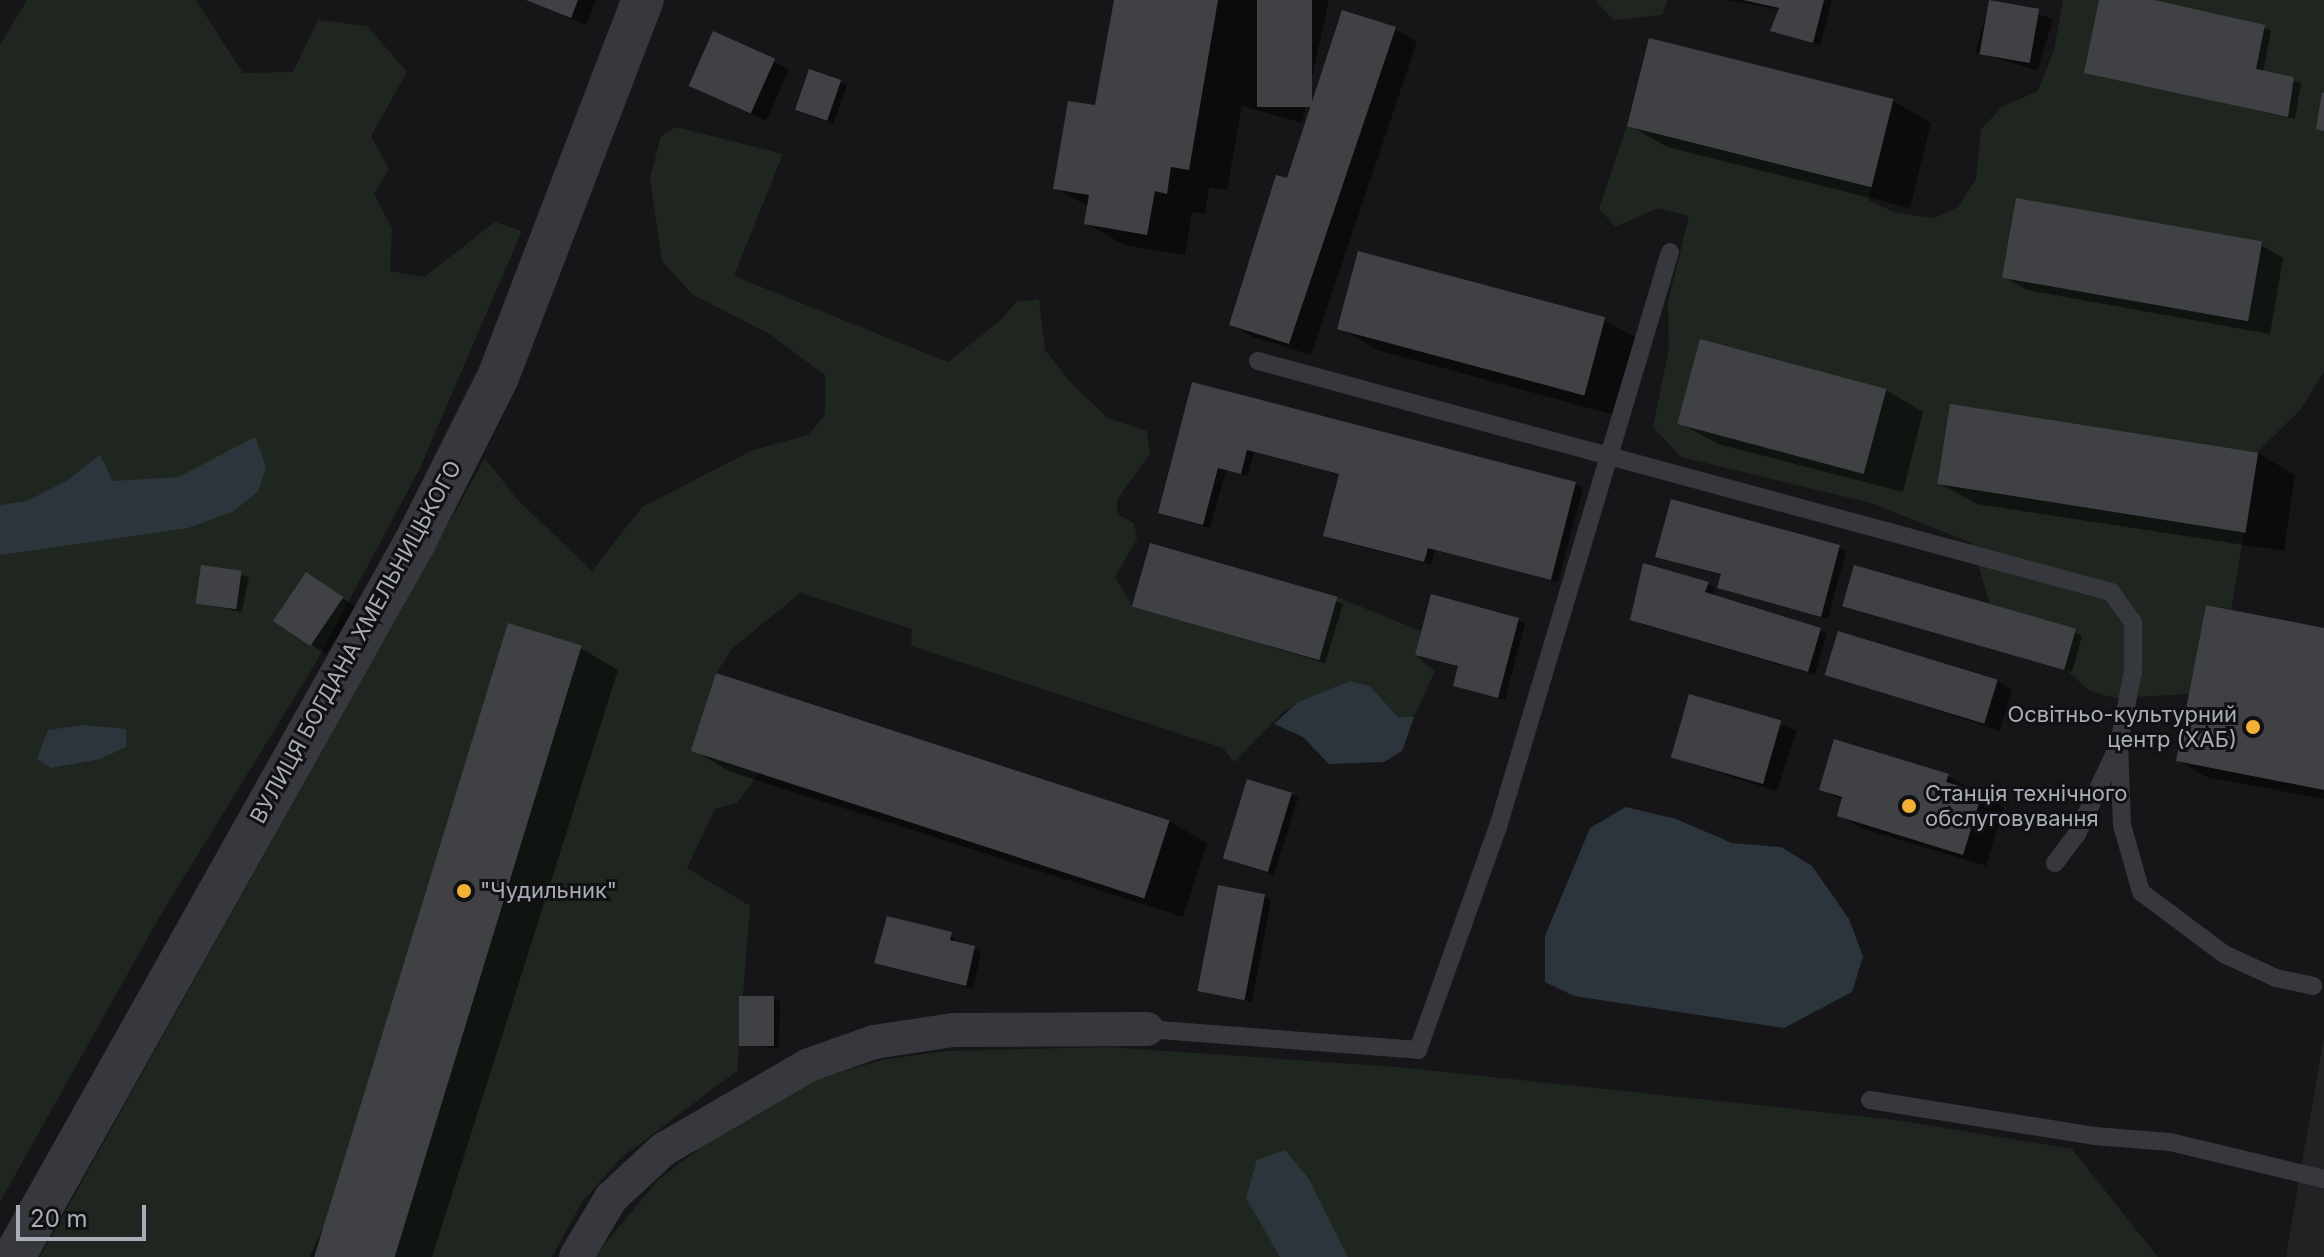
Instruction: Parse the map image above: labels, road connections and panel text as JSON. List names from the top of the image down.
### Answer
{
  "streets": {
    "street": ["ВУЛИЦЯ БОГДАНА ХМЕЛЬНИЦЬКОГО"]
  },
  "places": ["Освітньо-культурний центр (ХАБ)", "Cтанція технічного обслуговування", "\"Чудильник\""],
  "scale_bar": "20 m"
}
